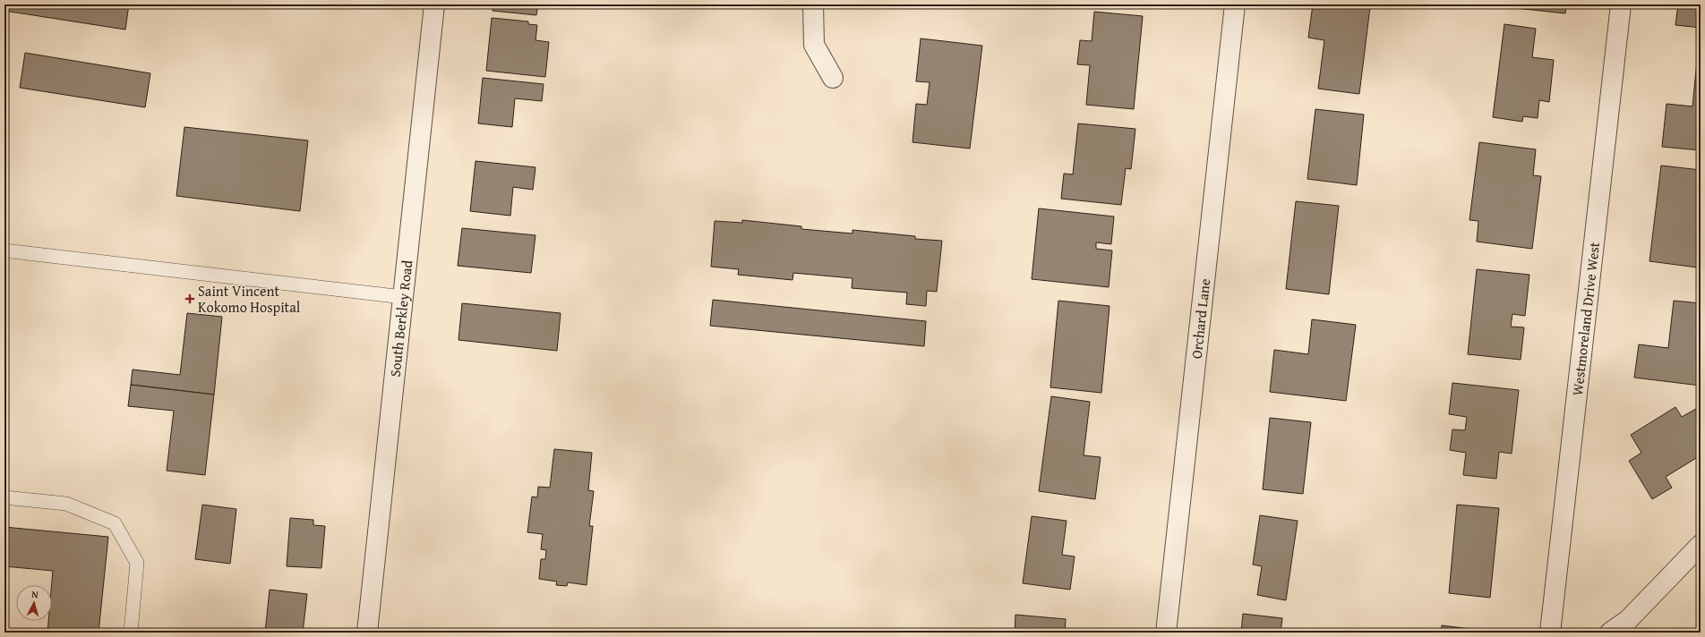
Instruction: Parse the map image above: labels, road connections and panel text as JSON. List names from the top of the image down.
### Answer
{
  "streets": {
    "street": ["South Berkley Road", "Orchard Lane", "Westmoreland Drive West"]
  },
  "places": {
    "health": ["Saint Vincent Kokomo Hospital"]
  },
  "north": "top"
}
